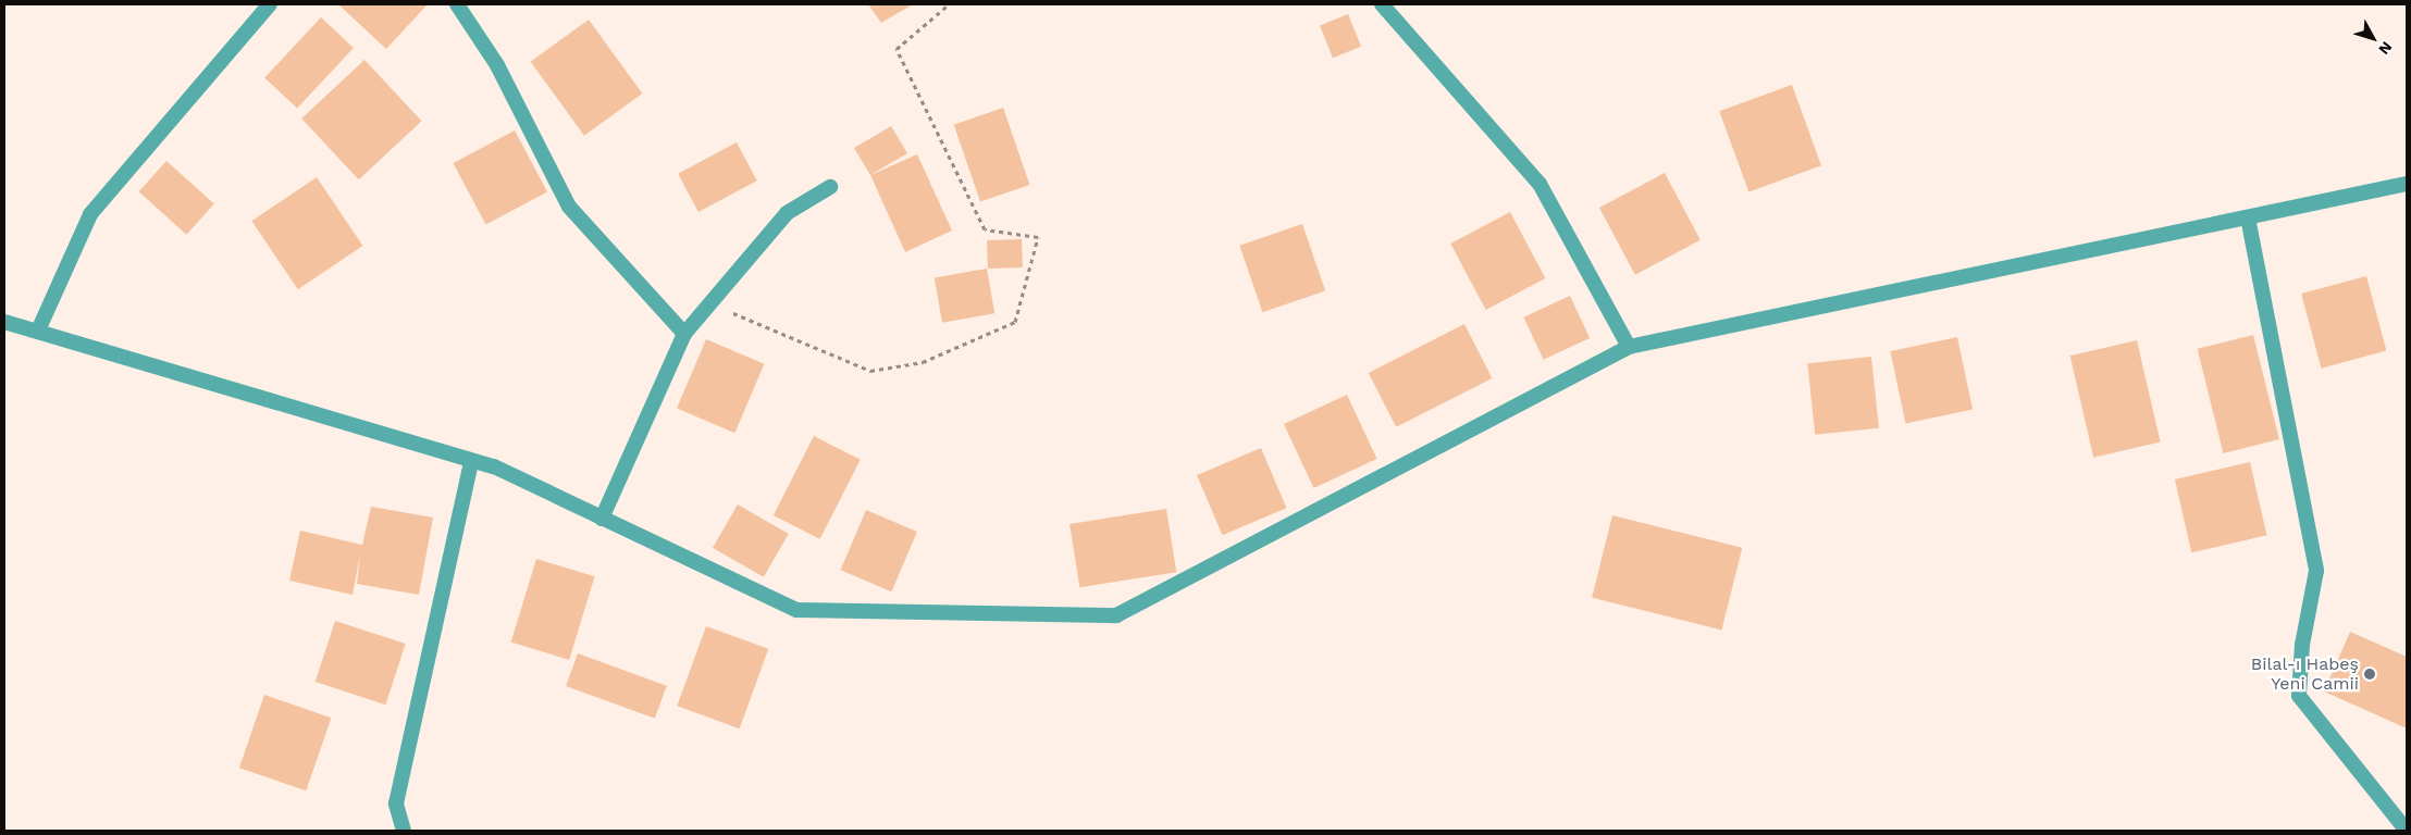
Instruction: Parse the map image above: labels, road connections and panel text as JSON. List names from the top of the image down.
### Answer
{
  "places": ["Bilal-ı Habeş Yeni Camii"],
  "north": "bottom right"
}
